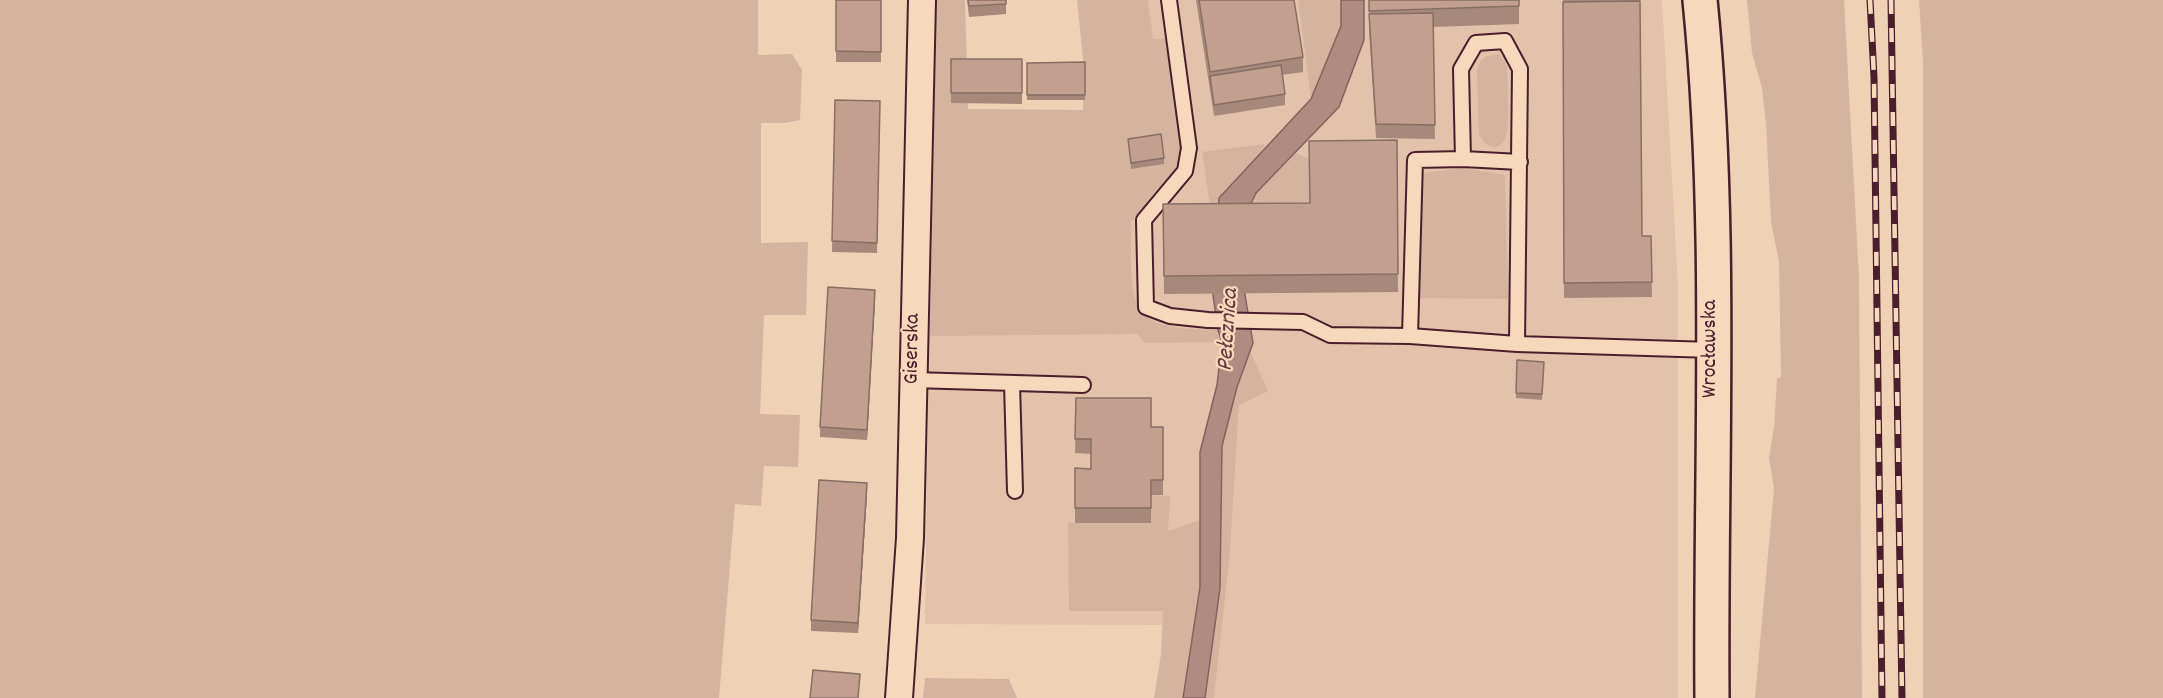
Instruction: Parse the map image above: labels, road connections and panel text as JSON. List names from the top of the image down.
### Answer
{
  "streets": {
    "main road": ["Wrocławska"],
    "street": ["Giserska"]
  },
  "water": ["Pełcznica"]
}
